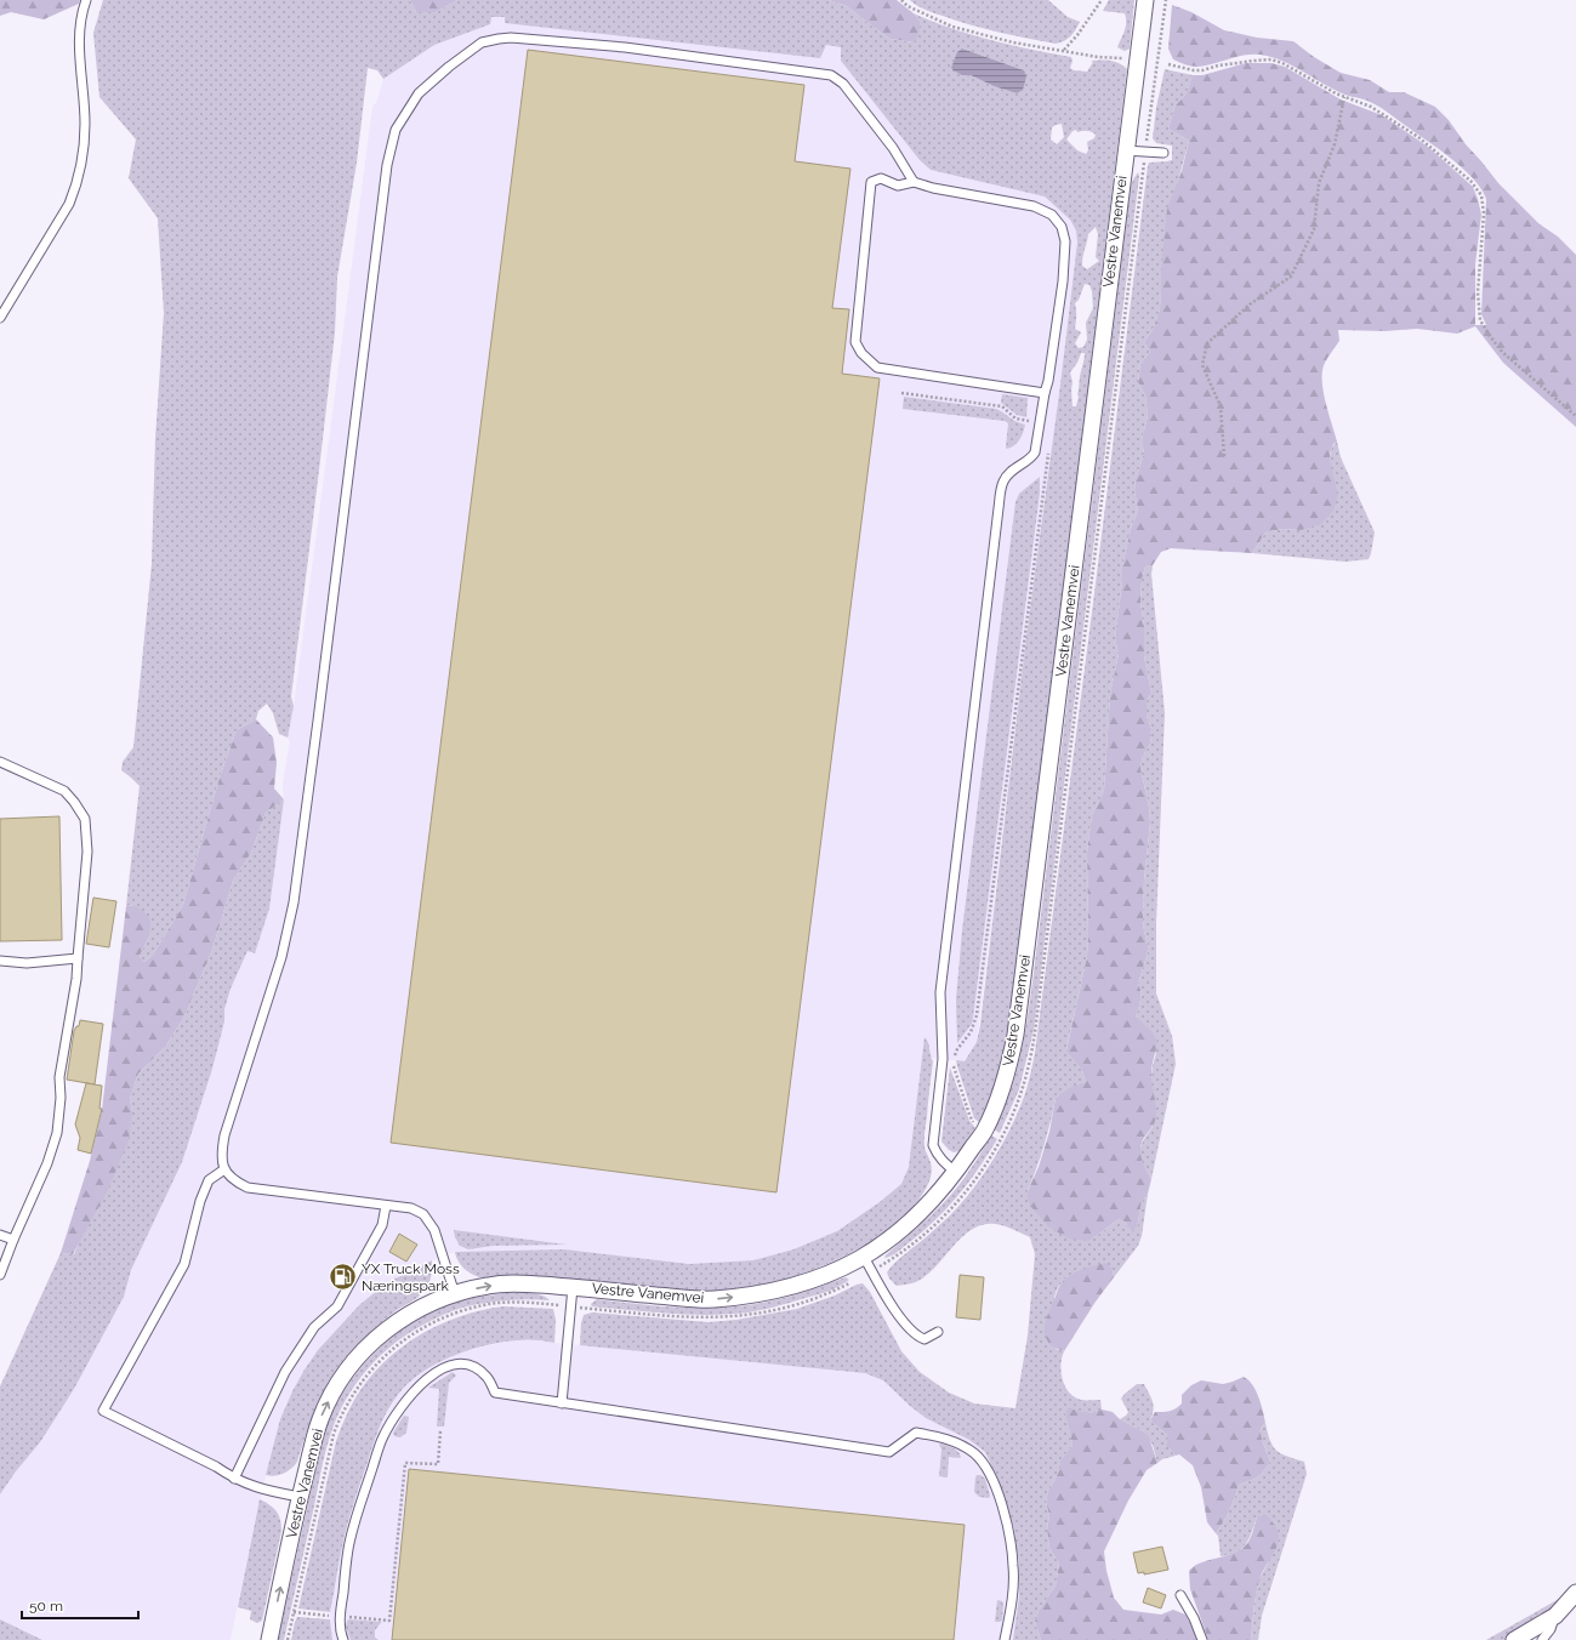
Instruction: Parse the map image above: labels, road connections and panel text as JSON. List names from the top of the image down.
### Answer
{
  "streets": {
    "street": ["Vestre Vanemvei"]
  },
  "places": {
    "fuel station": ["YX Truck Moss Næringspark"]
  },
  "scale_bar": "50 m"
}
